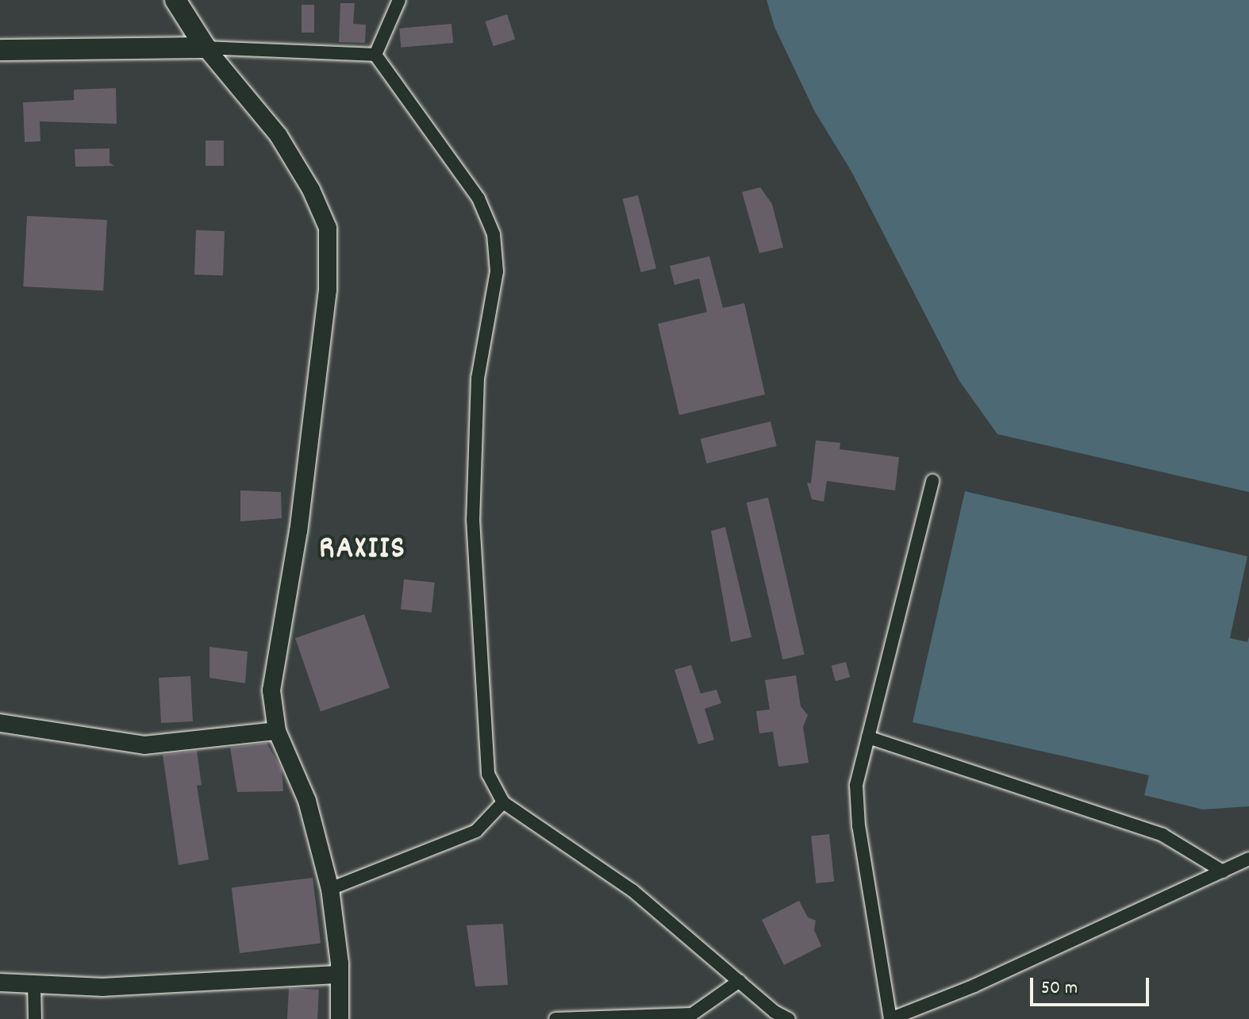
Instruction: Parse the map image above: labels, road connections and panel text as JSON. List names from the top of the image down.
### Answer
{
  "districts": ["RAXIIS"],
  "scale_bar": "50 m"
}
